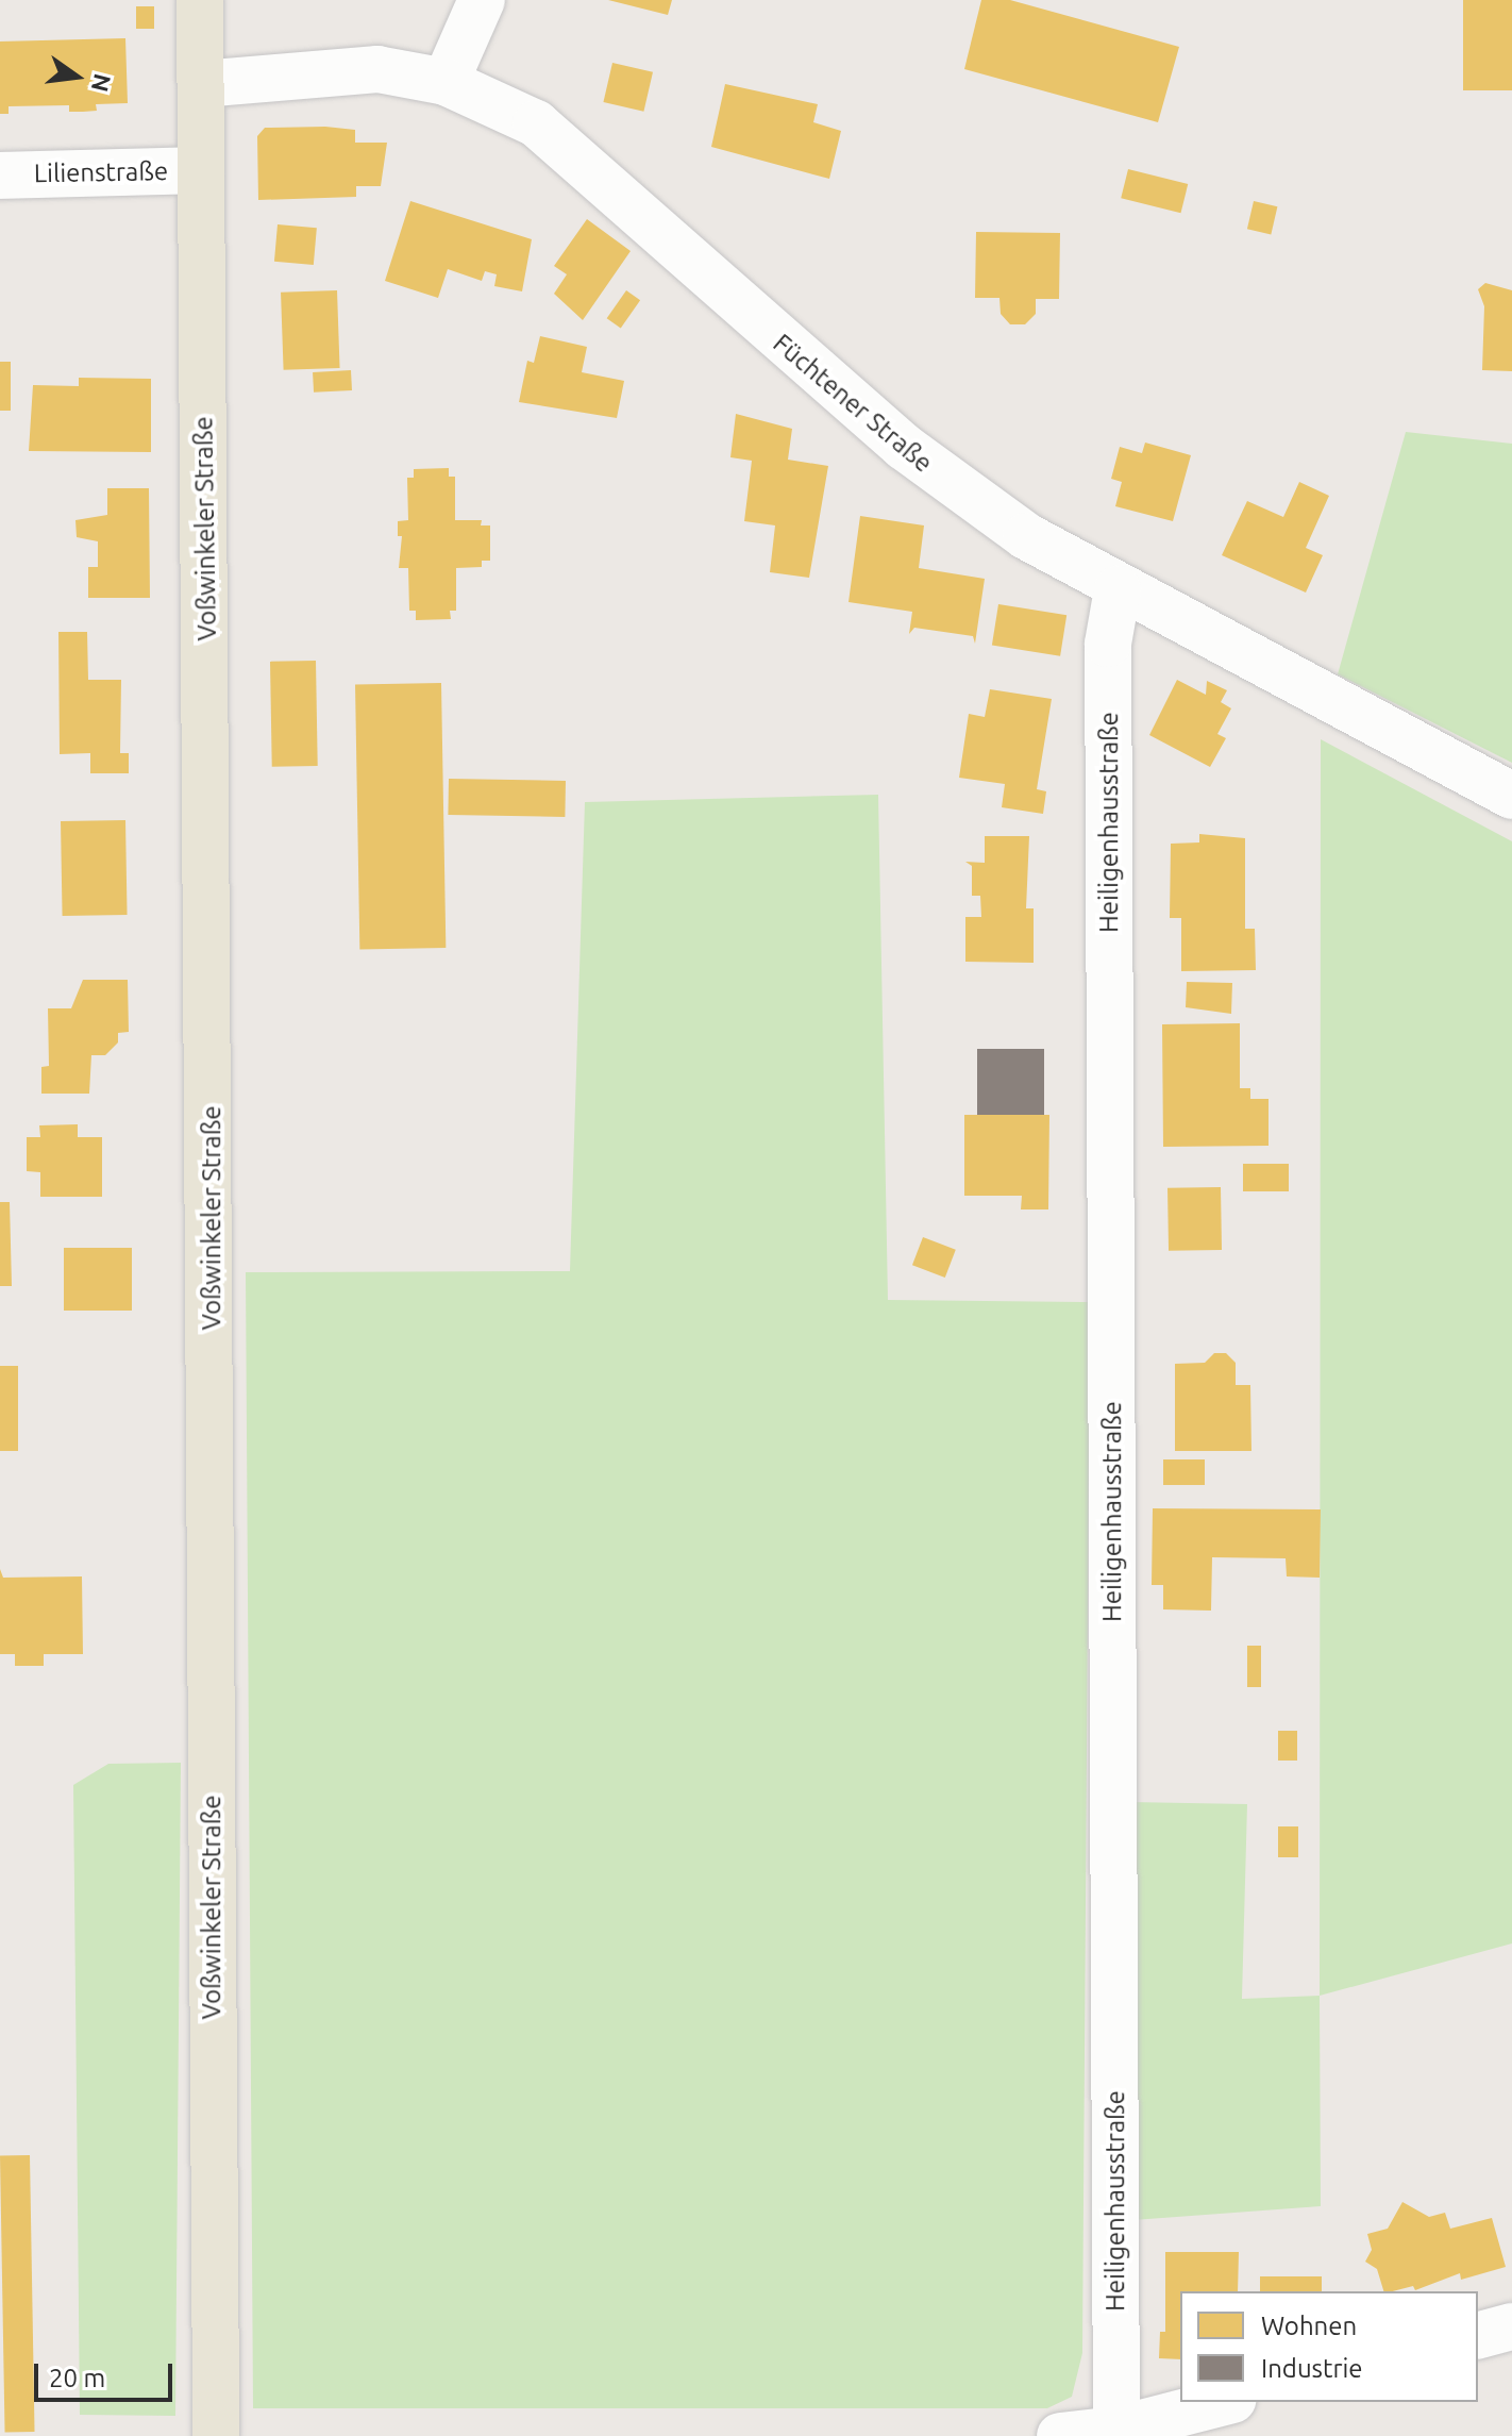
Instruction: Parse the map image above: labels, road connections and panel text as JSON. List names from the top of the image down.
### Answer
{
  "streets": {
    "main road": ["Voßwinkeler Straße"],
    "street": ["Lilienstraße", "Füchtener Straße", "Heiligenhausstraße"]
  },
  "crossings": [
    ["Lilienstraße", "Voßwinkeler Straße"],
    ["Füchtener Straße", "Voßwinkeler Straße"],
    ["Füchtener Straße", "Heiligenhausstraße"]
  ],
  "legend": ["Wohnen", "Industrie"],
  "scale_bar": "20 m",
  "north": "right"
}
